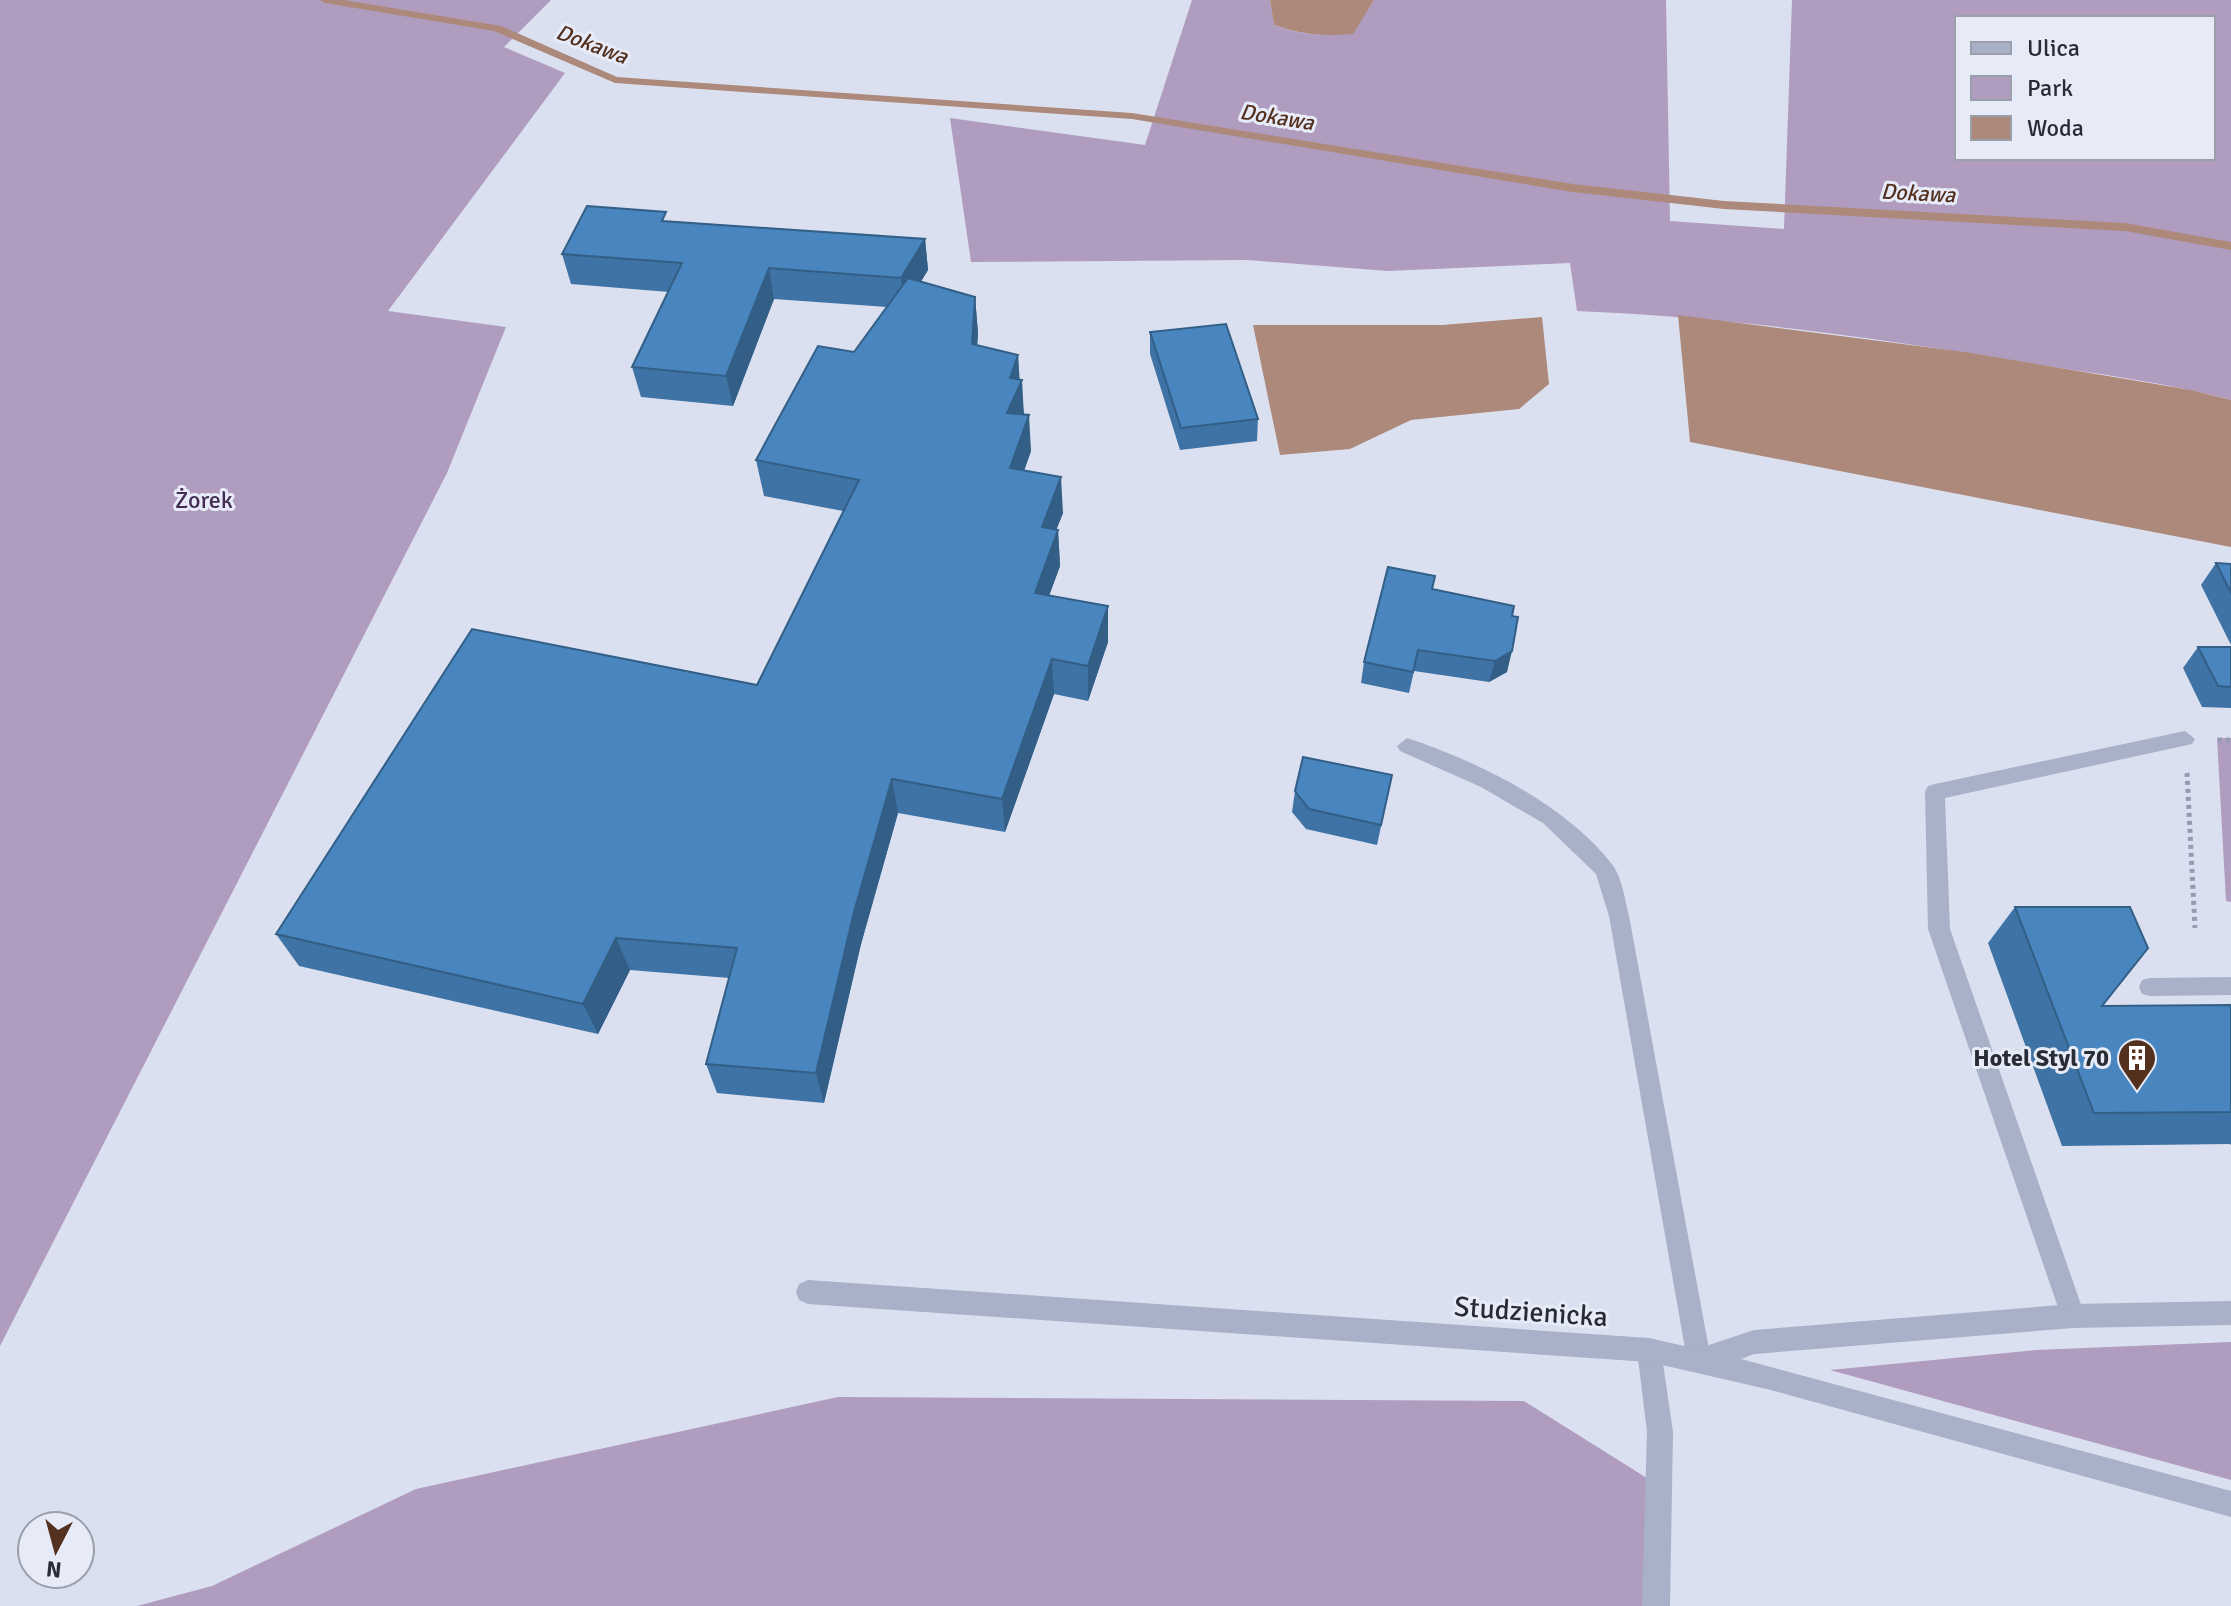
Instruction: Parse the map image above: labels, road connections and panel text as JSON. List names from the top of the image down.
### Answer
{
  "streets": {
    "street": ["Studzienicka"]
  },
  "water": ["Dokawa"],
  "parks": ["Żorek"],
  "places": {
    "building": ["Hotel Styl 70"]
  },
  "legend": ["Ulica", "Park", "Woda"],
  "north": "bottom"
}
